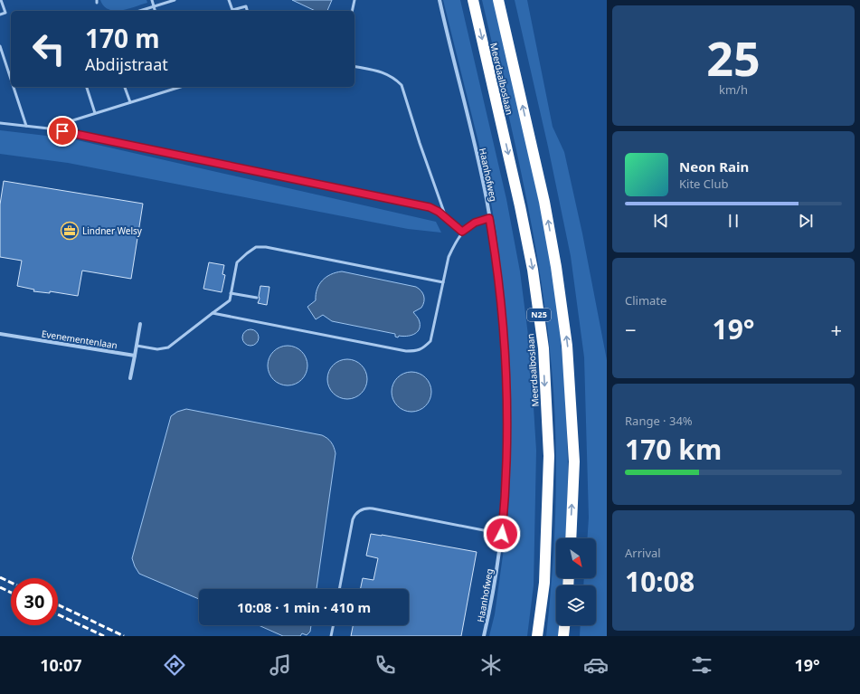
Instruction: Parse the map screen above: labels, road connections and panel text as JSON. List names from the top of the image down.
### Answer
{
  "streets": {
    "highway": ["Meerdaalboslaan", "N25"],
    "street": ["Haanhofweg", "Evenementenlaan"]
  },
  "places": {
    "office": ["Lindner Welsy"]
  },
  "north": "bottom right",
  "page": {
    "tile": [
      ["25", "km/h"],
      "Climate",
      ["Range · 34%", "170 km"],
      ["Arrival", "10:08"]
    ],
    "turn": ["170 m", "Abdijstraat"],
    "song": ["Neon Rain", "Kite Club"],
    "heat": ["−", "19°", "+"],
    "limit": "30",
    "trip": "10:08 · 1 min · 410 m",
    "tabs": ["10:07", "19°"]
  }
}
